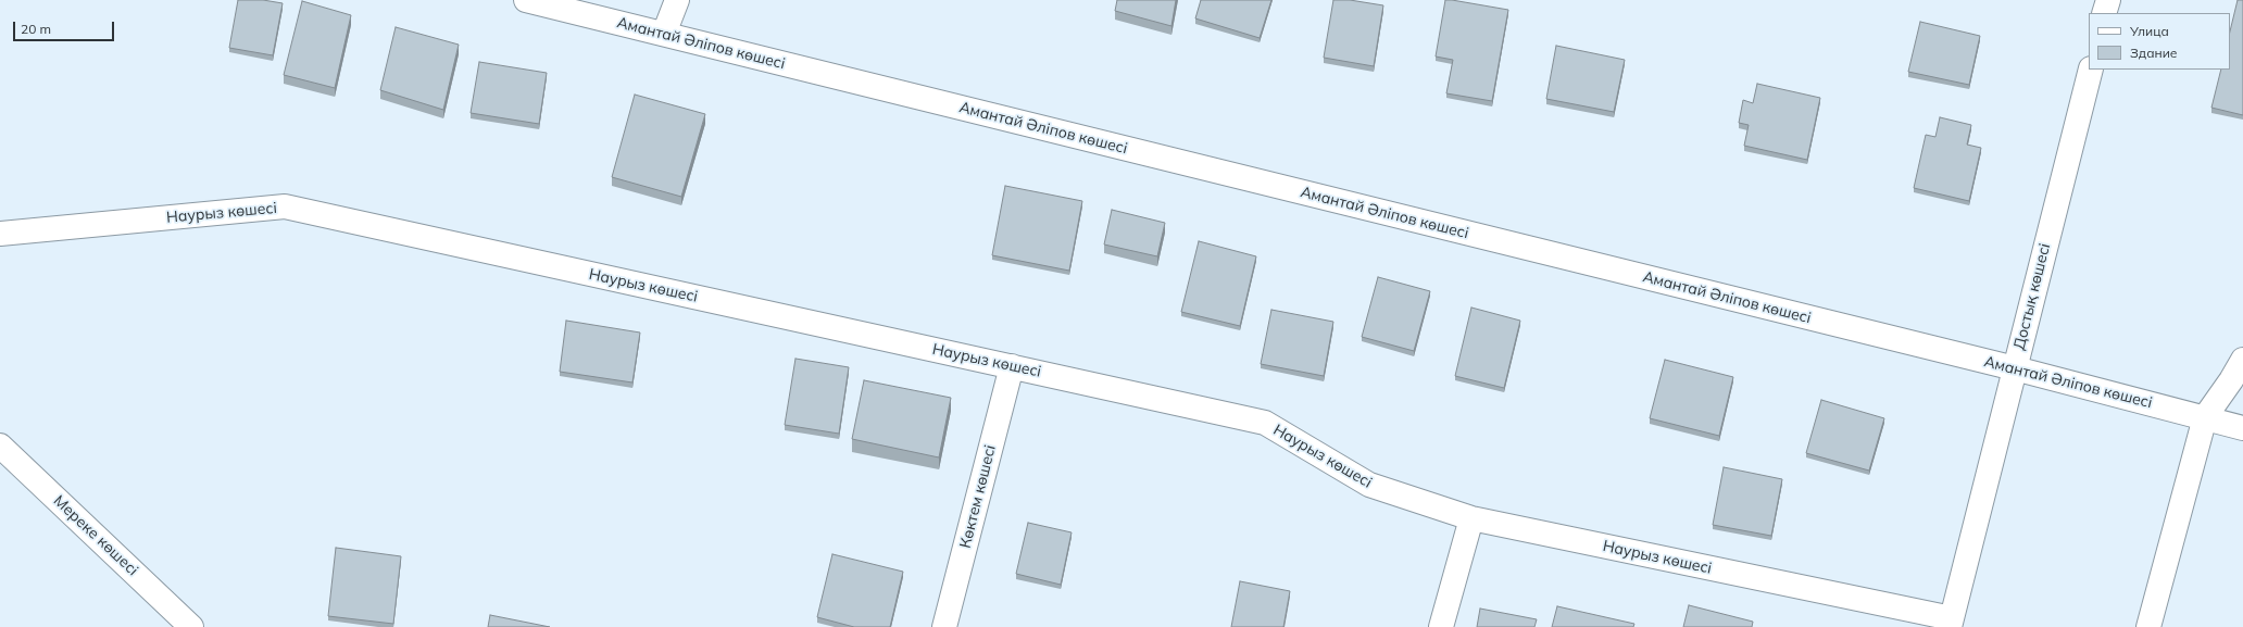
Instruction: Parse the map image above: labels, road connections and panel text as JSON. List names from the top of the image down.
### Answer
{
  "streets": {
    "street": [
      "Амантай Әліпов көшесі",
      "Наурыз көшесі",
      "Достық көшесі",
      "Көктем көшесі",
      "Мереке көшесі"
    ]
  },
  "crossings": [
    ["Амантай Әліпов көшесі", "Достық көшесі"],
    ["Наурыз көшесі", "Достық көшесі"],
    ["Наурыз көшесі", "Көктем көшесі"]
  ],
  "legend": ["Улица", "Здание"],
  "scale_bar": "20 m"
}
